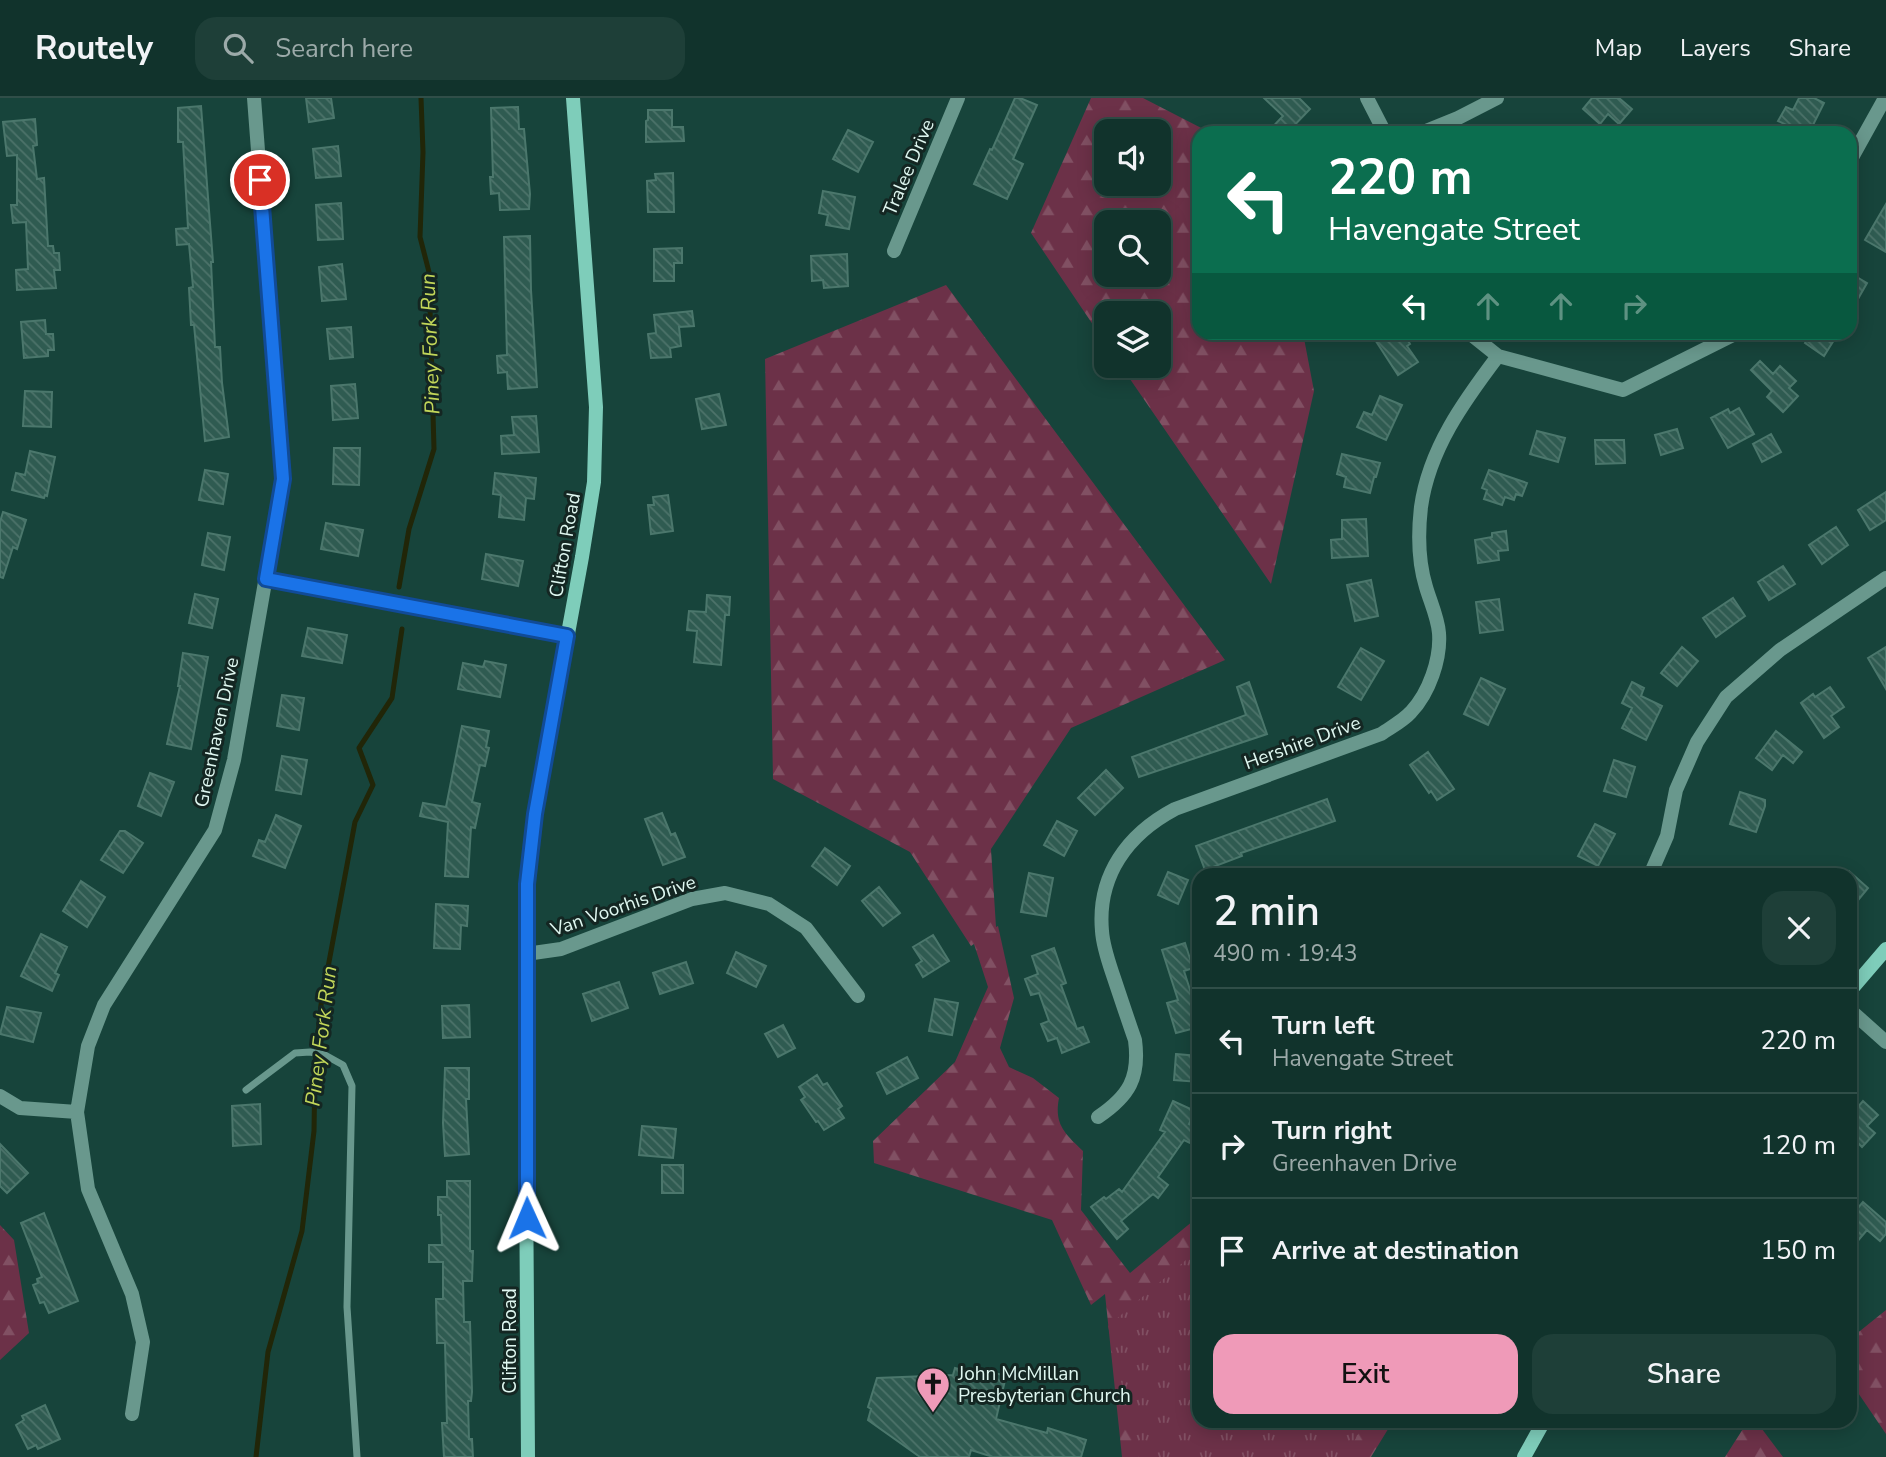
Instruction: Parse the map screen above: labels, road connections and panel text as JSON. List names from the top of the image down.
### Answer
{
  "streets": {
    "main road": ["Clifton Road"],
    "street": [
      "Tralee Drive",
      "Greenhaven Drive",
      "Hershire Drive",
      "Van Voorhis Drive"
    ]
  },
  "crossings": [
    ["Clifton Road", "Van Voorhis Drive"]
  ],
  "water": ["Piney Fork Run"],
  "places": {
    "church": ["John McMillan Presbyterian Church"]
  },
  "page": {
    "header": "Routely",
    "search": "Search here",
    "nav": ["Map", "Layers", "Share"],
    "turn": ["220 m", "Havengate Street"],
    "heading": ["2 min", "490 m · 19:43"],
    "list": [
      {
        "name": "Turn left",
        "note": "Havengate Street",
        "value": "220 m"
      },
      {
        "name": "Turn right",
        "note": "Greenhaven Drive",
        "value": "120 m"
      },
      {
        "name": "Arrive at destination",
        "value": "150 m"
      }
    ],
    "buttons": ["Exit", "Share"]
  }
}
